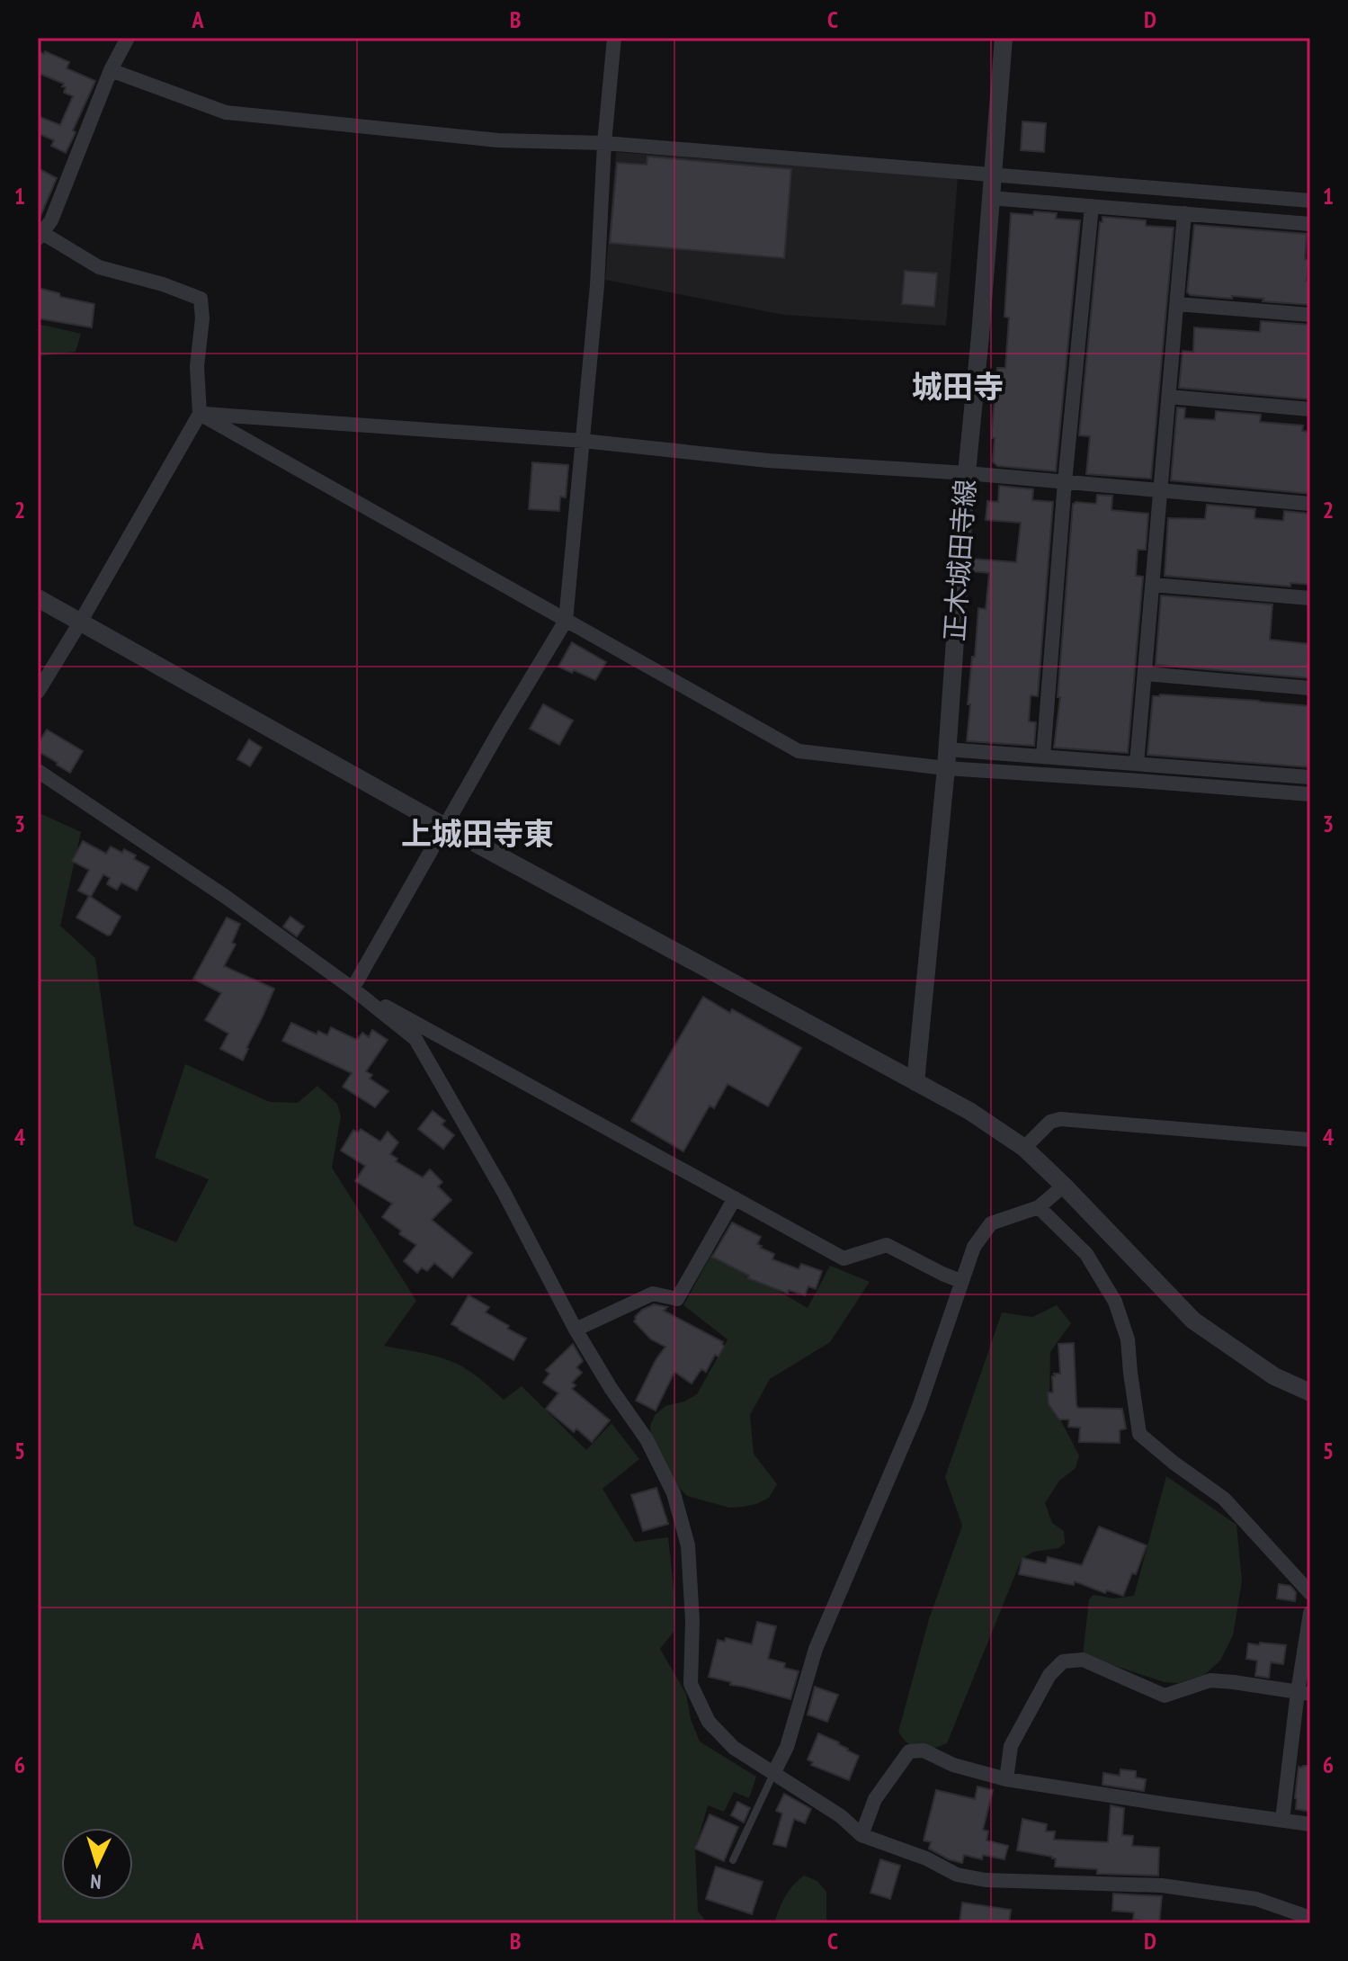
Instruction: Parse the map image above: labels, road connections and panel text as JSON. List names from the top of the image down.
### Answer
{
  "streets": {
    "street": ["正木城田寺線"]
  },
  "districts": ["城田寺", "上城田寺東"],
  "north": "bottom",
  "grid": {
    "columns": [
      "A",
      "B",
      "C",
      "D"
    ],
    "rows": [
      "1",
      "2",
      "3",
      "4",
      "5",
      "6"
    ]
  }
}
